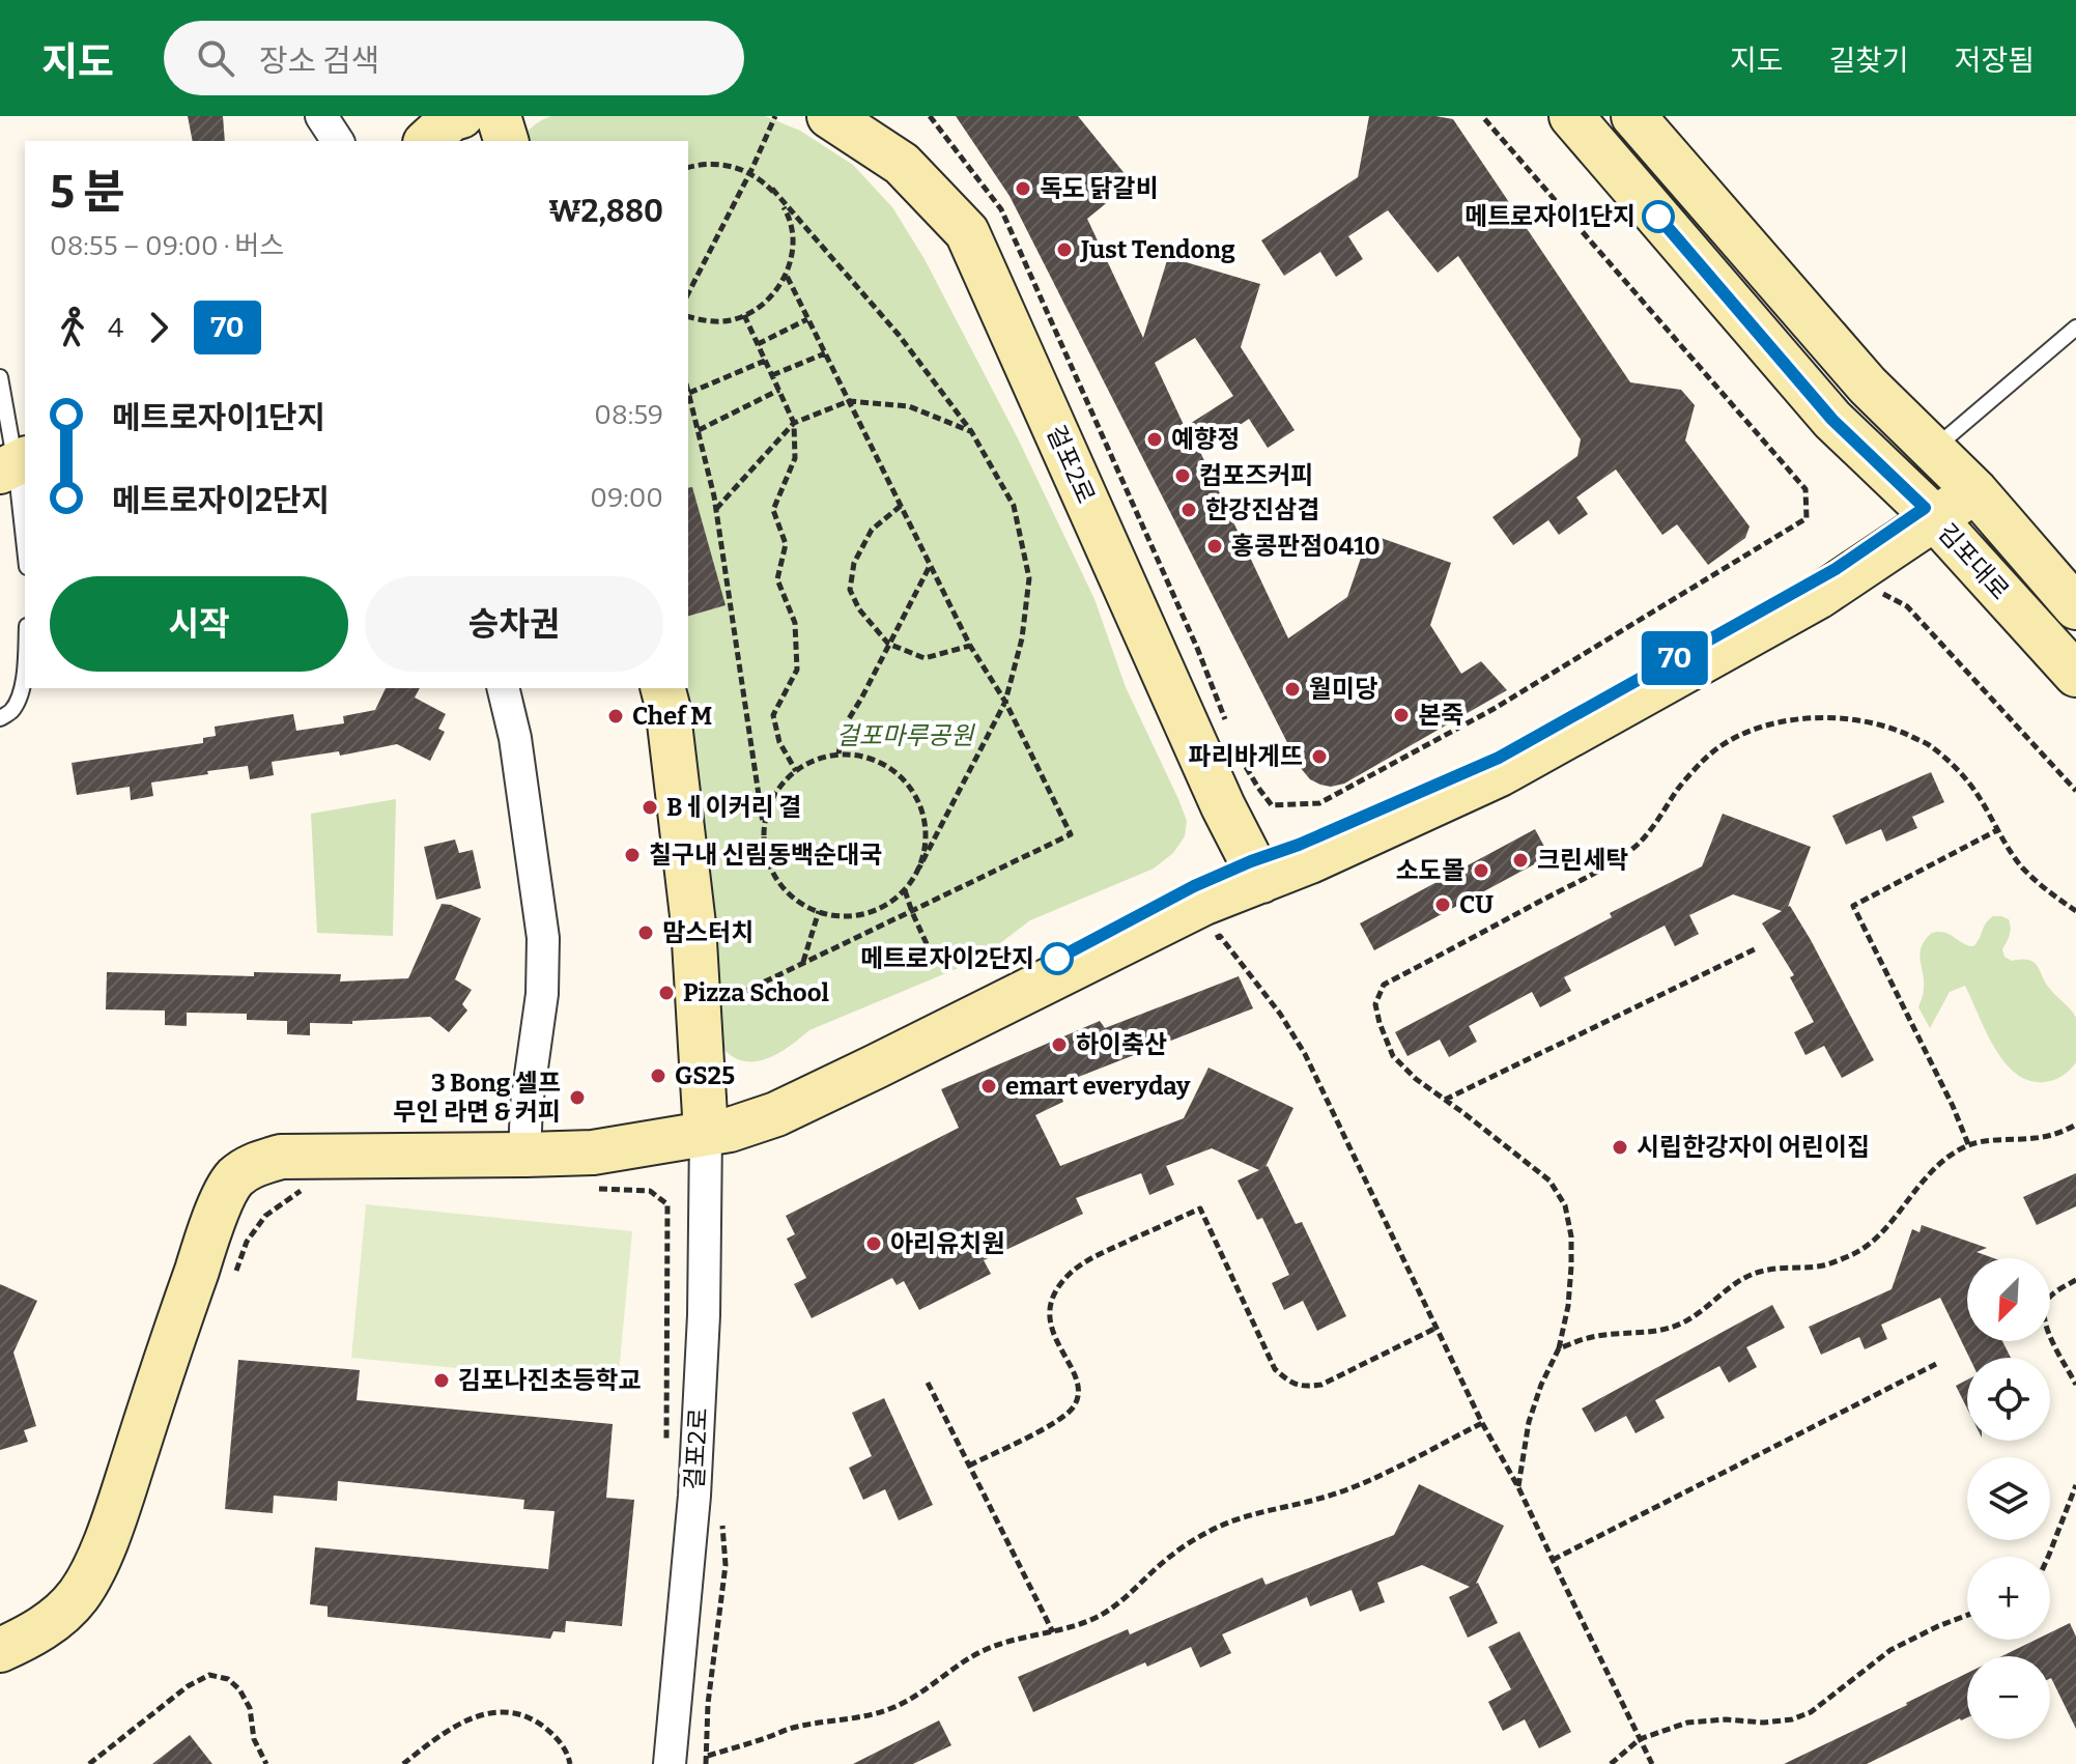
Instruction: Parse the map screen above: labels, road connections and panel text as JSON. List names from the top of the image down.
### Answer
{
  "streets": {
    "street": ["걸포2로", "김포대로"]
  },
  "parks": ["걸포마루공원"],
  "places": [
    "독도 닭갈비",
    "메트로자이1단지",
    "Just Tendong",
    "예향정",
    "컴포즈커피",
    "한강진삼겹",
    "홍콩판점0410",
    "월미당",
    "본죽",
    "Chef M",
    "파리바게뜨",
    "Bㅔ이커리 결",
    "칠구내 신림동백순대국",
    "크린세탁",
    "소도몰",
    "CU",
    "맘스터치",
    "메트로자이2단지",
    "Pizza School",
    "하이축산",
    "GS25",
    "emart everyday",
    "3 Bong 셀프 무인 라면 & 커피",
    "시립한강자이 어린이집",
    "아리유치원",
    "김포나진초등학교"
  ],
  "lines": ["bus line 70"],
  "north": "bottom left",
  "page": {
    "header": "지도",
    "search": "장소 검색",
    "nav": ["지도", "길찾기", "저장됨"],
    "on_map": "70",
    "heading": ["5 분", "08:55 – 09:00 · 버스", "₩2,880"],
    "legs": ["4", "70"],
    "list": [
      {
        "name": "메트로자이1단지",
        "value": "08:59"
      },
      {
        "name": "메트로자이2단지",
        "value": "09:00"
      }
    ],
    "buttons": ["시작", "승차권"],
    "map_buttons": ["+", "−"]
  }
}
